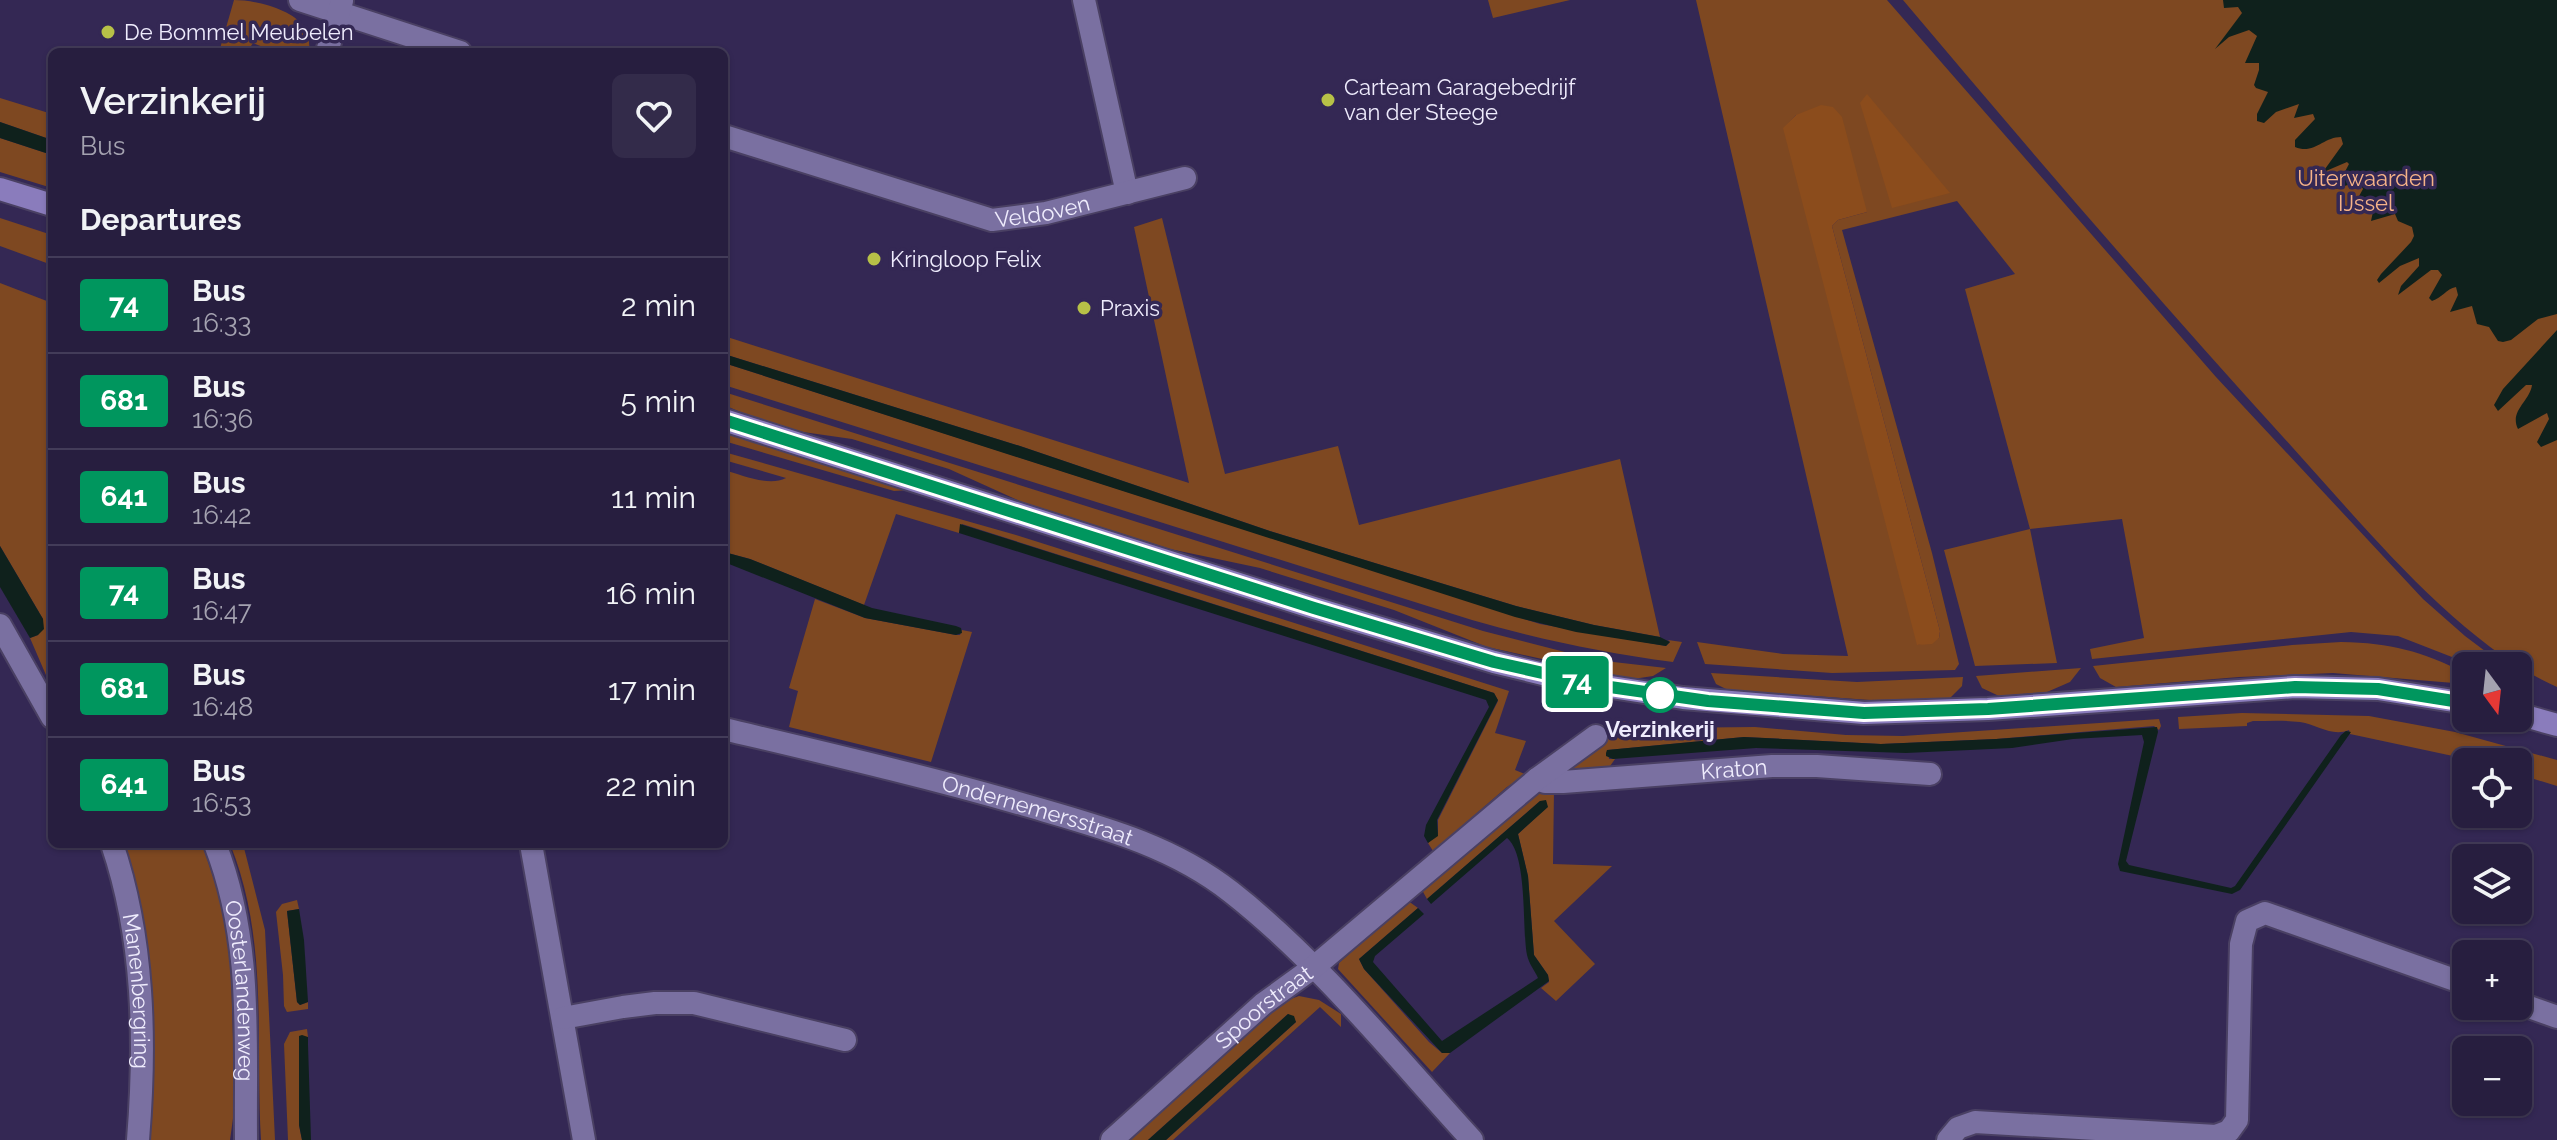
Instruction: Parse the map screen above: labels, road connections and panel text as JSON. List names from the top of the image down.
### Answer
{
  "streets": {
    "street": [
      "Veldoven",
      "Kraton",
      "Ondernemersstraat",
      "Manenbergring",
      "Oosterlandenweg",
      "Spoorstraat"
    ]
  },
  "crossings": [
    ["Ondernemersstraat", "Spoorstraat"]
  ],
  "parks": ["Uiterwaarden IJssel"],
  "places": [
    "De Bommel Meubelen",
    "Carteam Garagebedrijf van der Steege",
    "Kringloop Felix",
    "Praxis",
    "Verzinkerij"
  ],
  "lines": ["bus line 74"],
  "north": "bottom",
  "page": {
    "on_map": "74",
    "heading": [
      ["Verzinkerij", "Bus"],
      "Departures"
    ],
    "list": [
      {
        "mark": "74",
        "name": "Bus",
        "note": "16:33",
        "value": "2 min"
      },
      {
        "mark": "681",
        "name": "Bus",
        "note": "16:36",
        "value": "5 min"
      },
      {
        "mark": "641",
        "name": "Bus",
        "note": "16:42",
        "value": "11 min"
      },
      {
        "mark": "74",
        "name": "Bus",
        "note": "16:47",
        "value": "16 min"
      },
      {
        "mark": "681",
        "name": "Bus",
        "note": "16:48",
        "value": "17 min"
      },
      {
        "mark": "641",
        "name": "Bus",
        "note": "16:53",
        "value": "22 min"
      }
    ],
    "map_buttons": ["+", "−"]
  }
}
